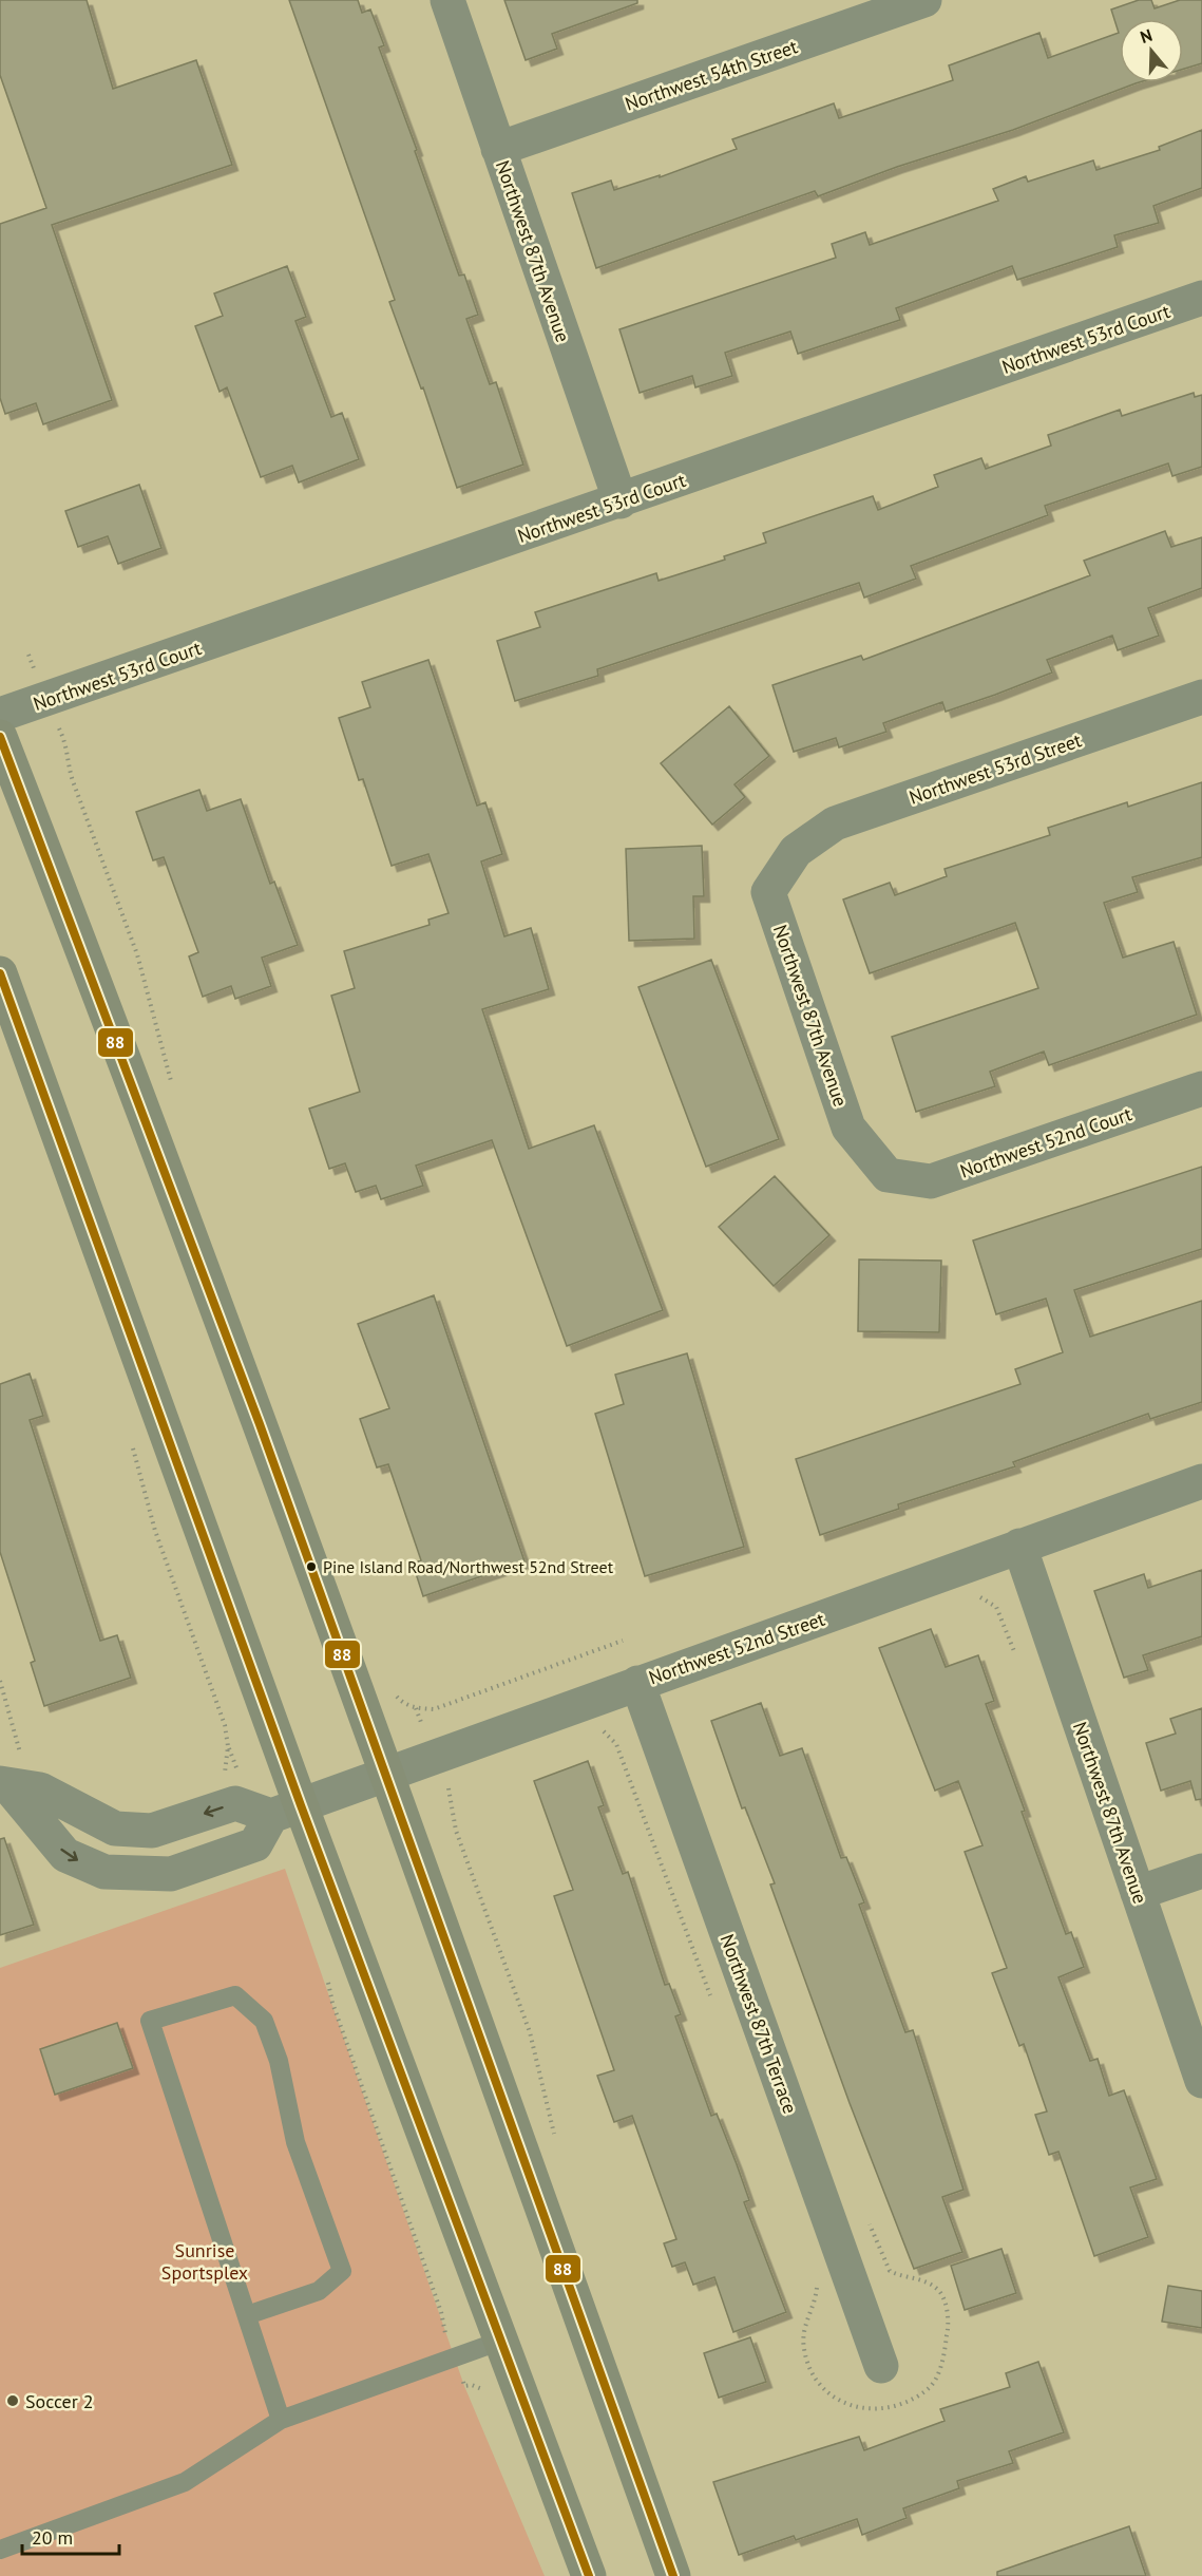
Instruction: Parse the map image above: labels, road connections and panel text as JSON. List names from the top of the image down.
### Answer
{
  "streets": {
    "street": [
      "Northwest 54th Street",
      "Northwest 87th Avenue",
      "Northwest 53rd Court",
      "Northwest 53rd Street",
      "Northwest 52nd Court",
      "Northwest 52nd Street",
      "Northwest 87th Terrace"
    ]
  },
  "crossings": [
    ["Northwest 54th Street", "Northwest 87th Avenue"],
    ["Northwest 87th Avenue", "Northwest 53rd Court"],
    ["Northwest 87th Avenue", "Northwest 53rd Street"],
    ["Northwest 87th Avenue", "Northwest 52nd Court"],
    ["Northwest 87th Avenue", "Northwest 52nd Street"],
    ["Northwest 52nd Street", "Northwest 87th Terrace"]
  ],
  "parks": ["Sunrise Sportsplex"],
  "places": ["Pine Island Road/Northwest 52nd Street", "Soccer 2"],
  "lines": ["transit line 88"],
  "scale_bar": "20 m",
  "north": "top"
}
